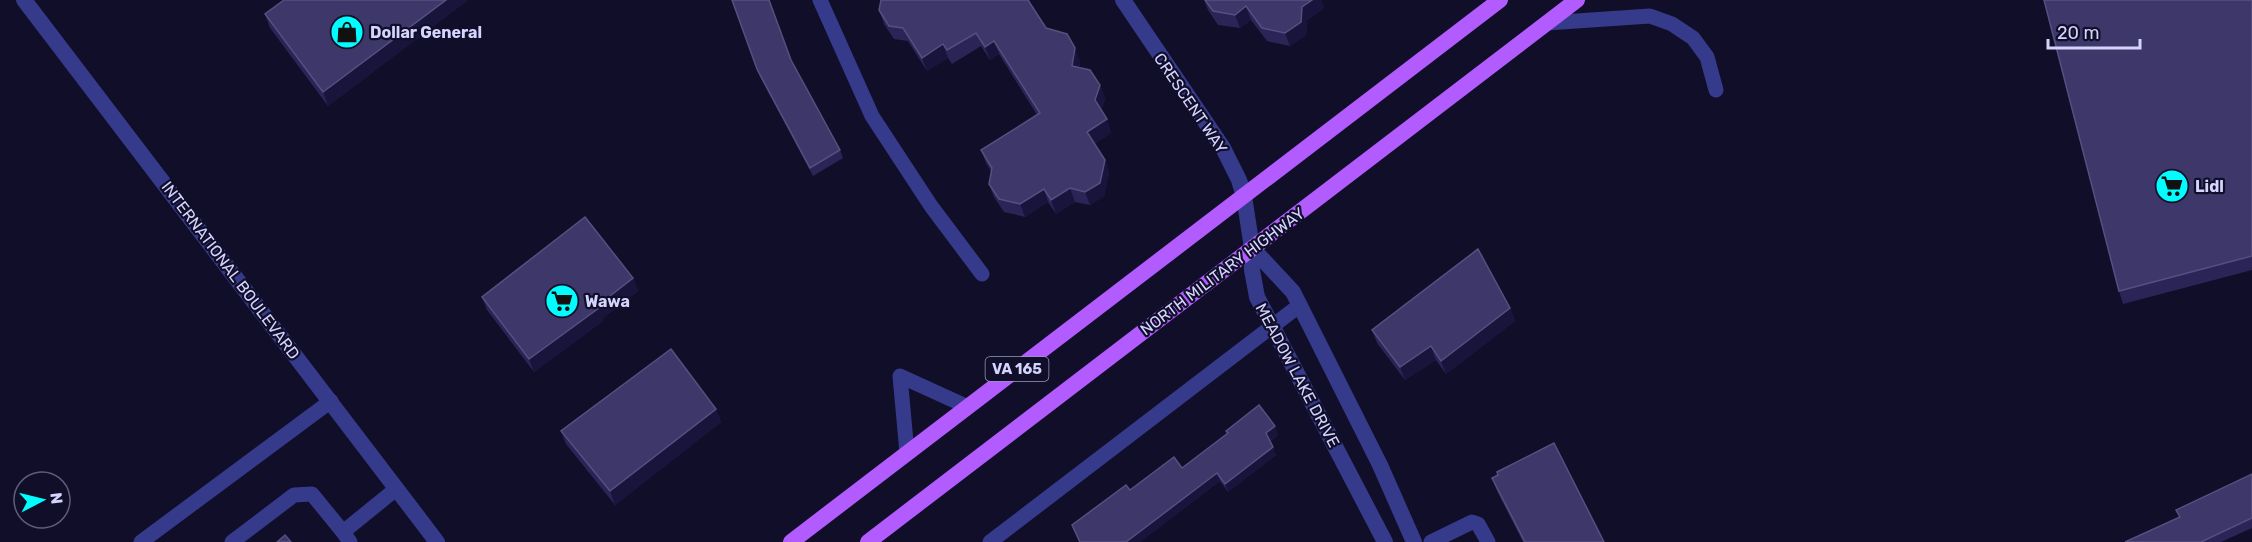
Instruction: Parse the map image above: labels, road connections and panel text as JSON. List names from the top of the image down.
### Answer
{
  "streets": {
    "main road": ["NORTH MILITARY HIGHWAY", "VA 165"],
    "street": ["CRESCENT WAY", "INTERNATIONAL BOULEVARD", "MEADOW LAKE DRIVE"]
  },
  "crossings": [
    ["CRESCENT WAY", "NORTH MILITARY HIGHWAY"],
    ["CRESCENT WAY", "VA 165"],
    ["CRESCENT WAY", "MEADOW LAKE DRIVE"],
    ["NORTH MILITARY HIGHWAY", "MEADOW LAKE DRIVE"]
  ],
  "places": {
    "shop": ["Dollar General"],
    "supermarket": ["Lidl", "Wawa"]
  },
  "scale_bar": "20 m",
  "north": "right"
}
